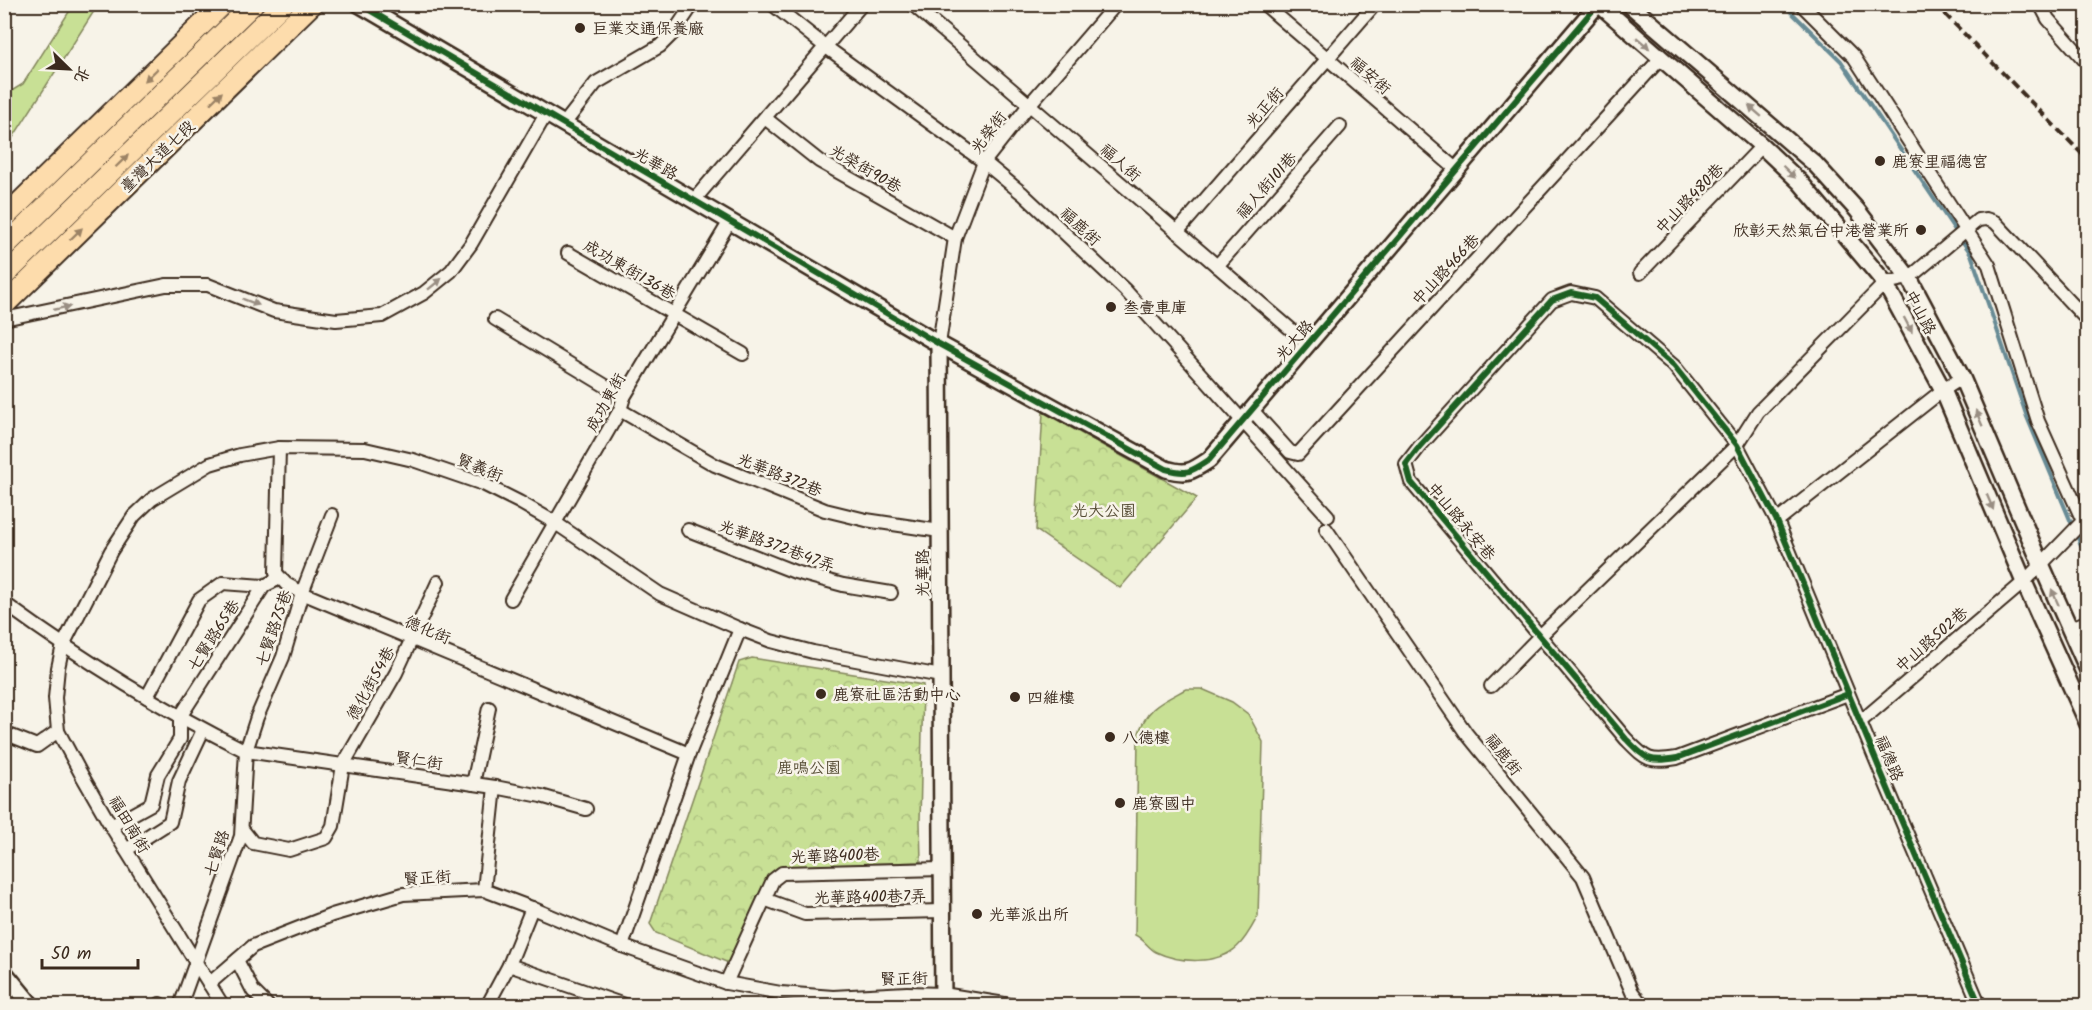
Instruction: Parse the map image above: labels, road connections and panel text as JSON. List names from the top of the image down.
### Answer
{
  "streets": {
    "main road": ["臺灣大道七段"],
    "street": [
      "福安街",
      "光正街",
      "光榮街",
      "福人街",
      "光華路",
      "光榮街90巷",
      "福人街101巷",
      "中山路480巷",
      "福鹿街",
      "成功東街136巷",
      "中山路466巷",
      "中山路",
      "光大路",
      "成功東街",
      "賢義街",
      "光華路372巷",
      "中山路永安巷",
      "光華路372巷47弄",
      "七賢路75巷",
      "德化街",
      "七賢路65巷",
      "中山路502巷",
      "德化街54巷",
      "福德路",
      "賢仁街",
      "福田南街",
      "七賢路",
      "光華路400巷",
      "賢正街",
      "光華路400巷7弄"
    ]
  },
  "crossings": [
    ["福安街", "光正街"],
    ["福安街", "光大路"],
    ["光正街", "福人街"],
    ["光榮街", "福人街"],
    ["光榮街", "光華路"],
    ["光榮街", "光榮街90巷"],
    ["光榮街", "福鹿街"],
    ["光榮街", "光大路"],
    ["福人街", "福人街101巷"],
    ["福人街", "光大路"],
    ["光華路", "光大路"],
    ["光華路", "成功東街"],
    ["光華路", "賢義街"],
    ["光華路", "光華路372巷"],
    ["光華路", "光華路400巷"],
    ["光華路", "賢正街"],
    ["光華路", "光華路400巷7弄"],
    ["中山路480巷", "中山路"],
    ["福鹿街", "中山路466巷"],
    ["福鹿街", "光大路"],
    ["成功東街136巷", "成功東街"],
    ["中山路466巷", "中山路"],
    ["中山路466巷", "光大路"],
    ["中山路", "光大路"],
    ["中山路", "中山路502巷"],
    ["成功東街", "賢義街"],
    ["成功東街", "光華路372巷"],
    ["賢義街", "福田南街"],
    ["中山路永安巷", "福德路"],
    ["七賢路75巷", "德化街"],
    ["七賢路75巷", "賢仁街"],
    ["七賢路75巷", "七賢路"],
    ["德化街", "德化街54巷"],
    ["中山路502巷", "福德路"],
    ["德化街54巷", "賢仁街"],
    ["賢仁街", "七賢路"],
    ["福田南街", "七賢路"],
    ["福田南街", "賢正街"],
    ["光華路400巷", "賢正街"],
    ["光華路400巷", "光華路400巷7弄"]
  ],
  "parks": ["光大公園", "鹿鳴公園"],
  "places": [
    "巨業交通保養廠",
    "鹿寮里福德宮",
    "欣彰天然氣台中港營業所",
    "叁壹車庫",
    "鹿寮社區活動中心",
    "四維樓",
    "八德樓",
    "鹿寮國中",
    "光華派出所"
  ],
  "scale_bar": "50 m",
  "north": "bottom right"
}
